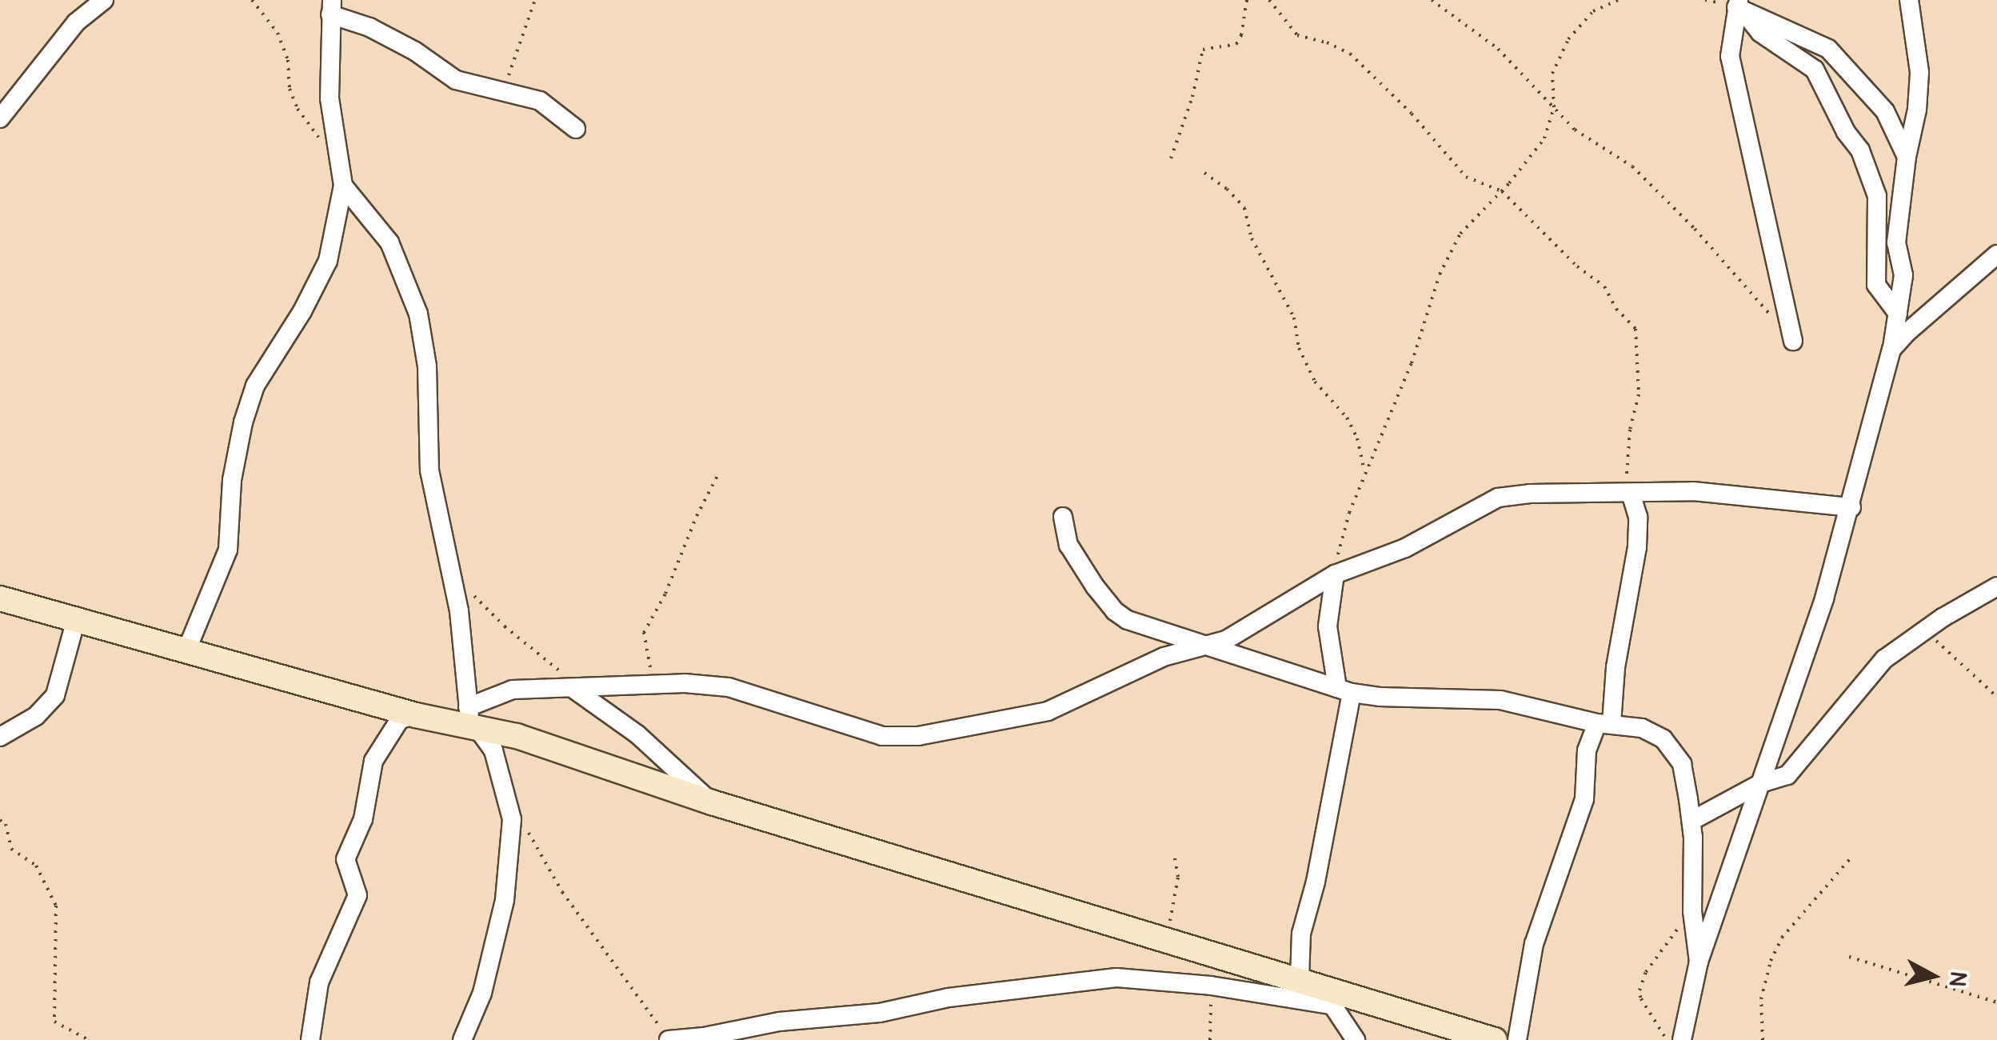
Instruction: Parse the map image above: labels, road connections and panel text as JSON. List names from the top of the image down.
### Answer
{
  "north": "right"
}
